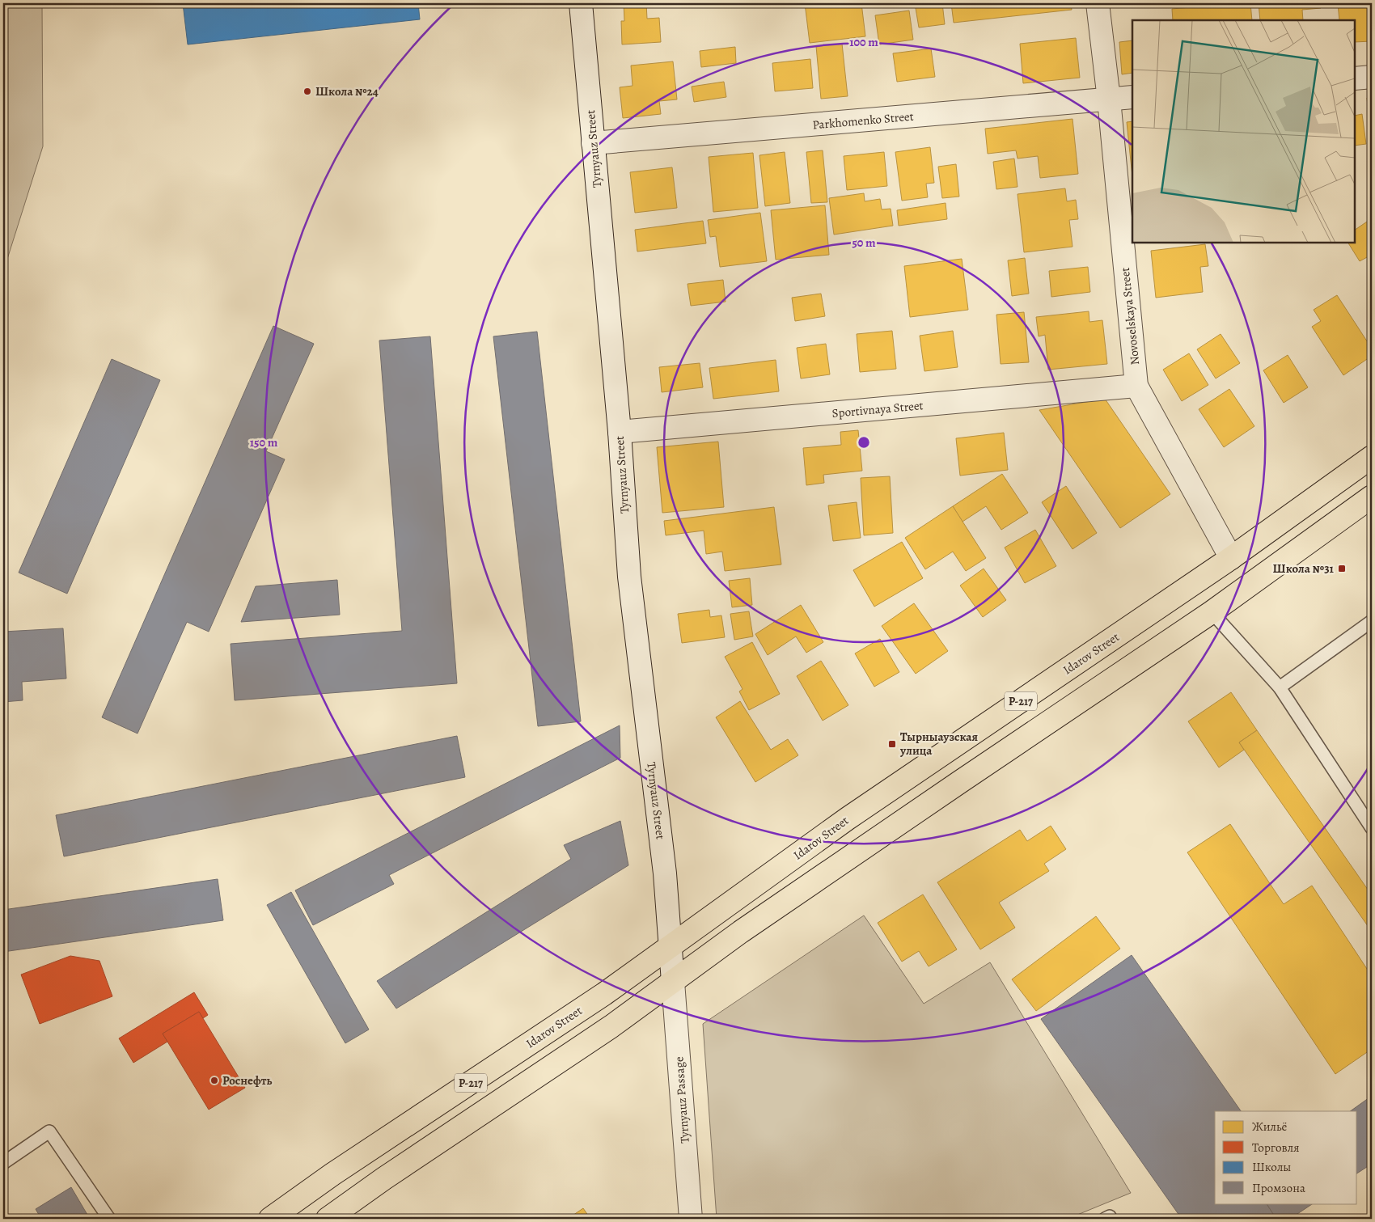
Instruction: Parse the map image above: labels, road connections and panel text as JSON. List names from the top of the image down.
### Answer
{
  "streets": {
    "main road": ["Idarov Street", "Р-217"],
    "street": [
      "Parkhomenko Street",
      "Tyrnyauz Street",
      "Novoselskaya Street",
      "Sportivnaya Street",
      "Tyrnyauz Passage"
    ]
  },
  "crossings": [
    ["Parkhomenko Street", "Tyrnyauz Street"],
    ["Parkhomenko Street", "Novoselskaya Street"],
    ["Tyrnyauz Street", "Sportivnaya Street"],
    ["Tyrnyauz Street", "Idarov Street"],
    ["Tyrnyauz Street", "Р-217"],
    ["Tyrnyauz Street", "Tyrnyauz Passage"],
    ["Novoselskaya Street", "Sportivnaya Street"],
    ["Novoselskaya Street", "Idarov Street"],
    ["Р-217", "Tyrnyauz Passage"]
  ],
  "places": {
    "other": ["Школа №24", "Роснефть"],
    "transit": ["Школа №31", "Тырныаузская улица"]
  },
  "legend": [
    "Жильё",
    "Торговля",
    "Школы",
    "Промзона"
  ],
  "rings": ["100 m", "50 m", "150 m"]
}
